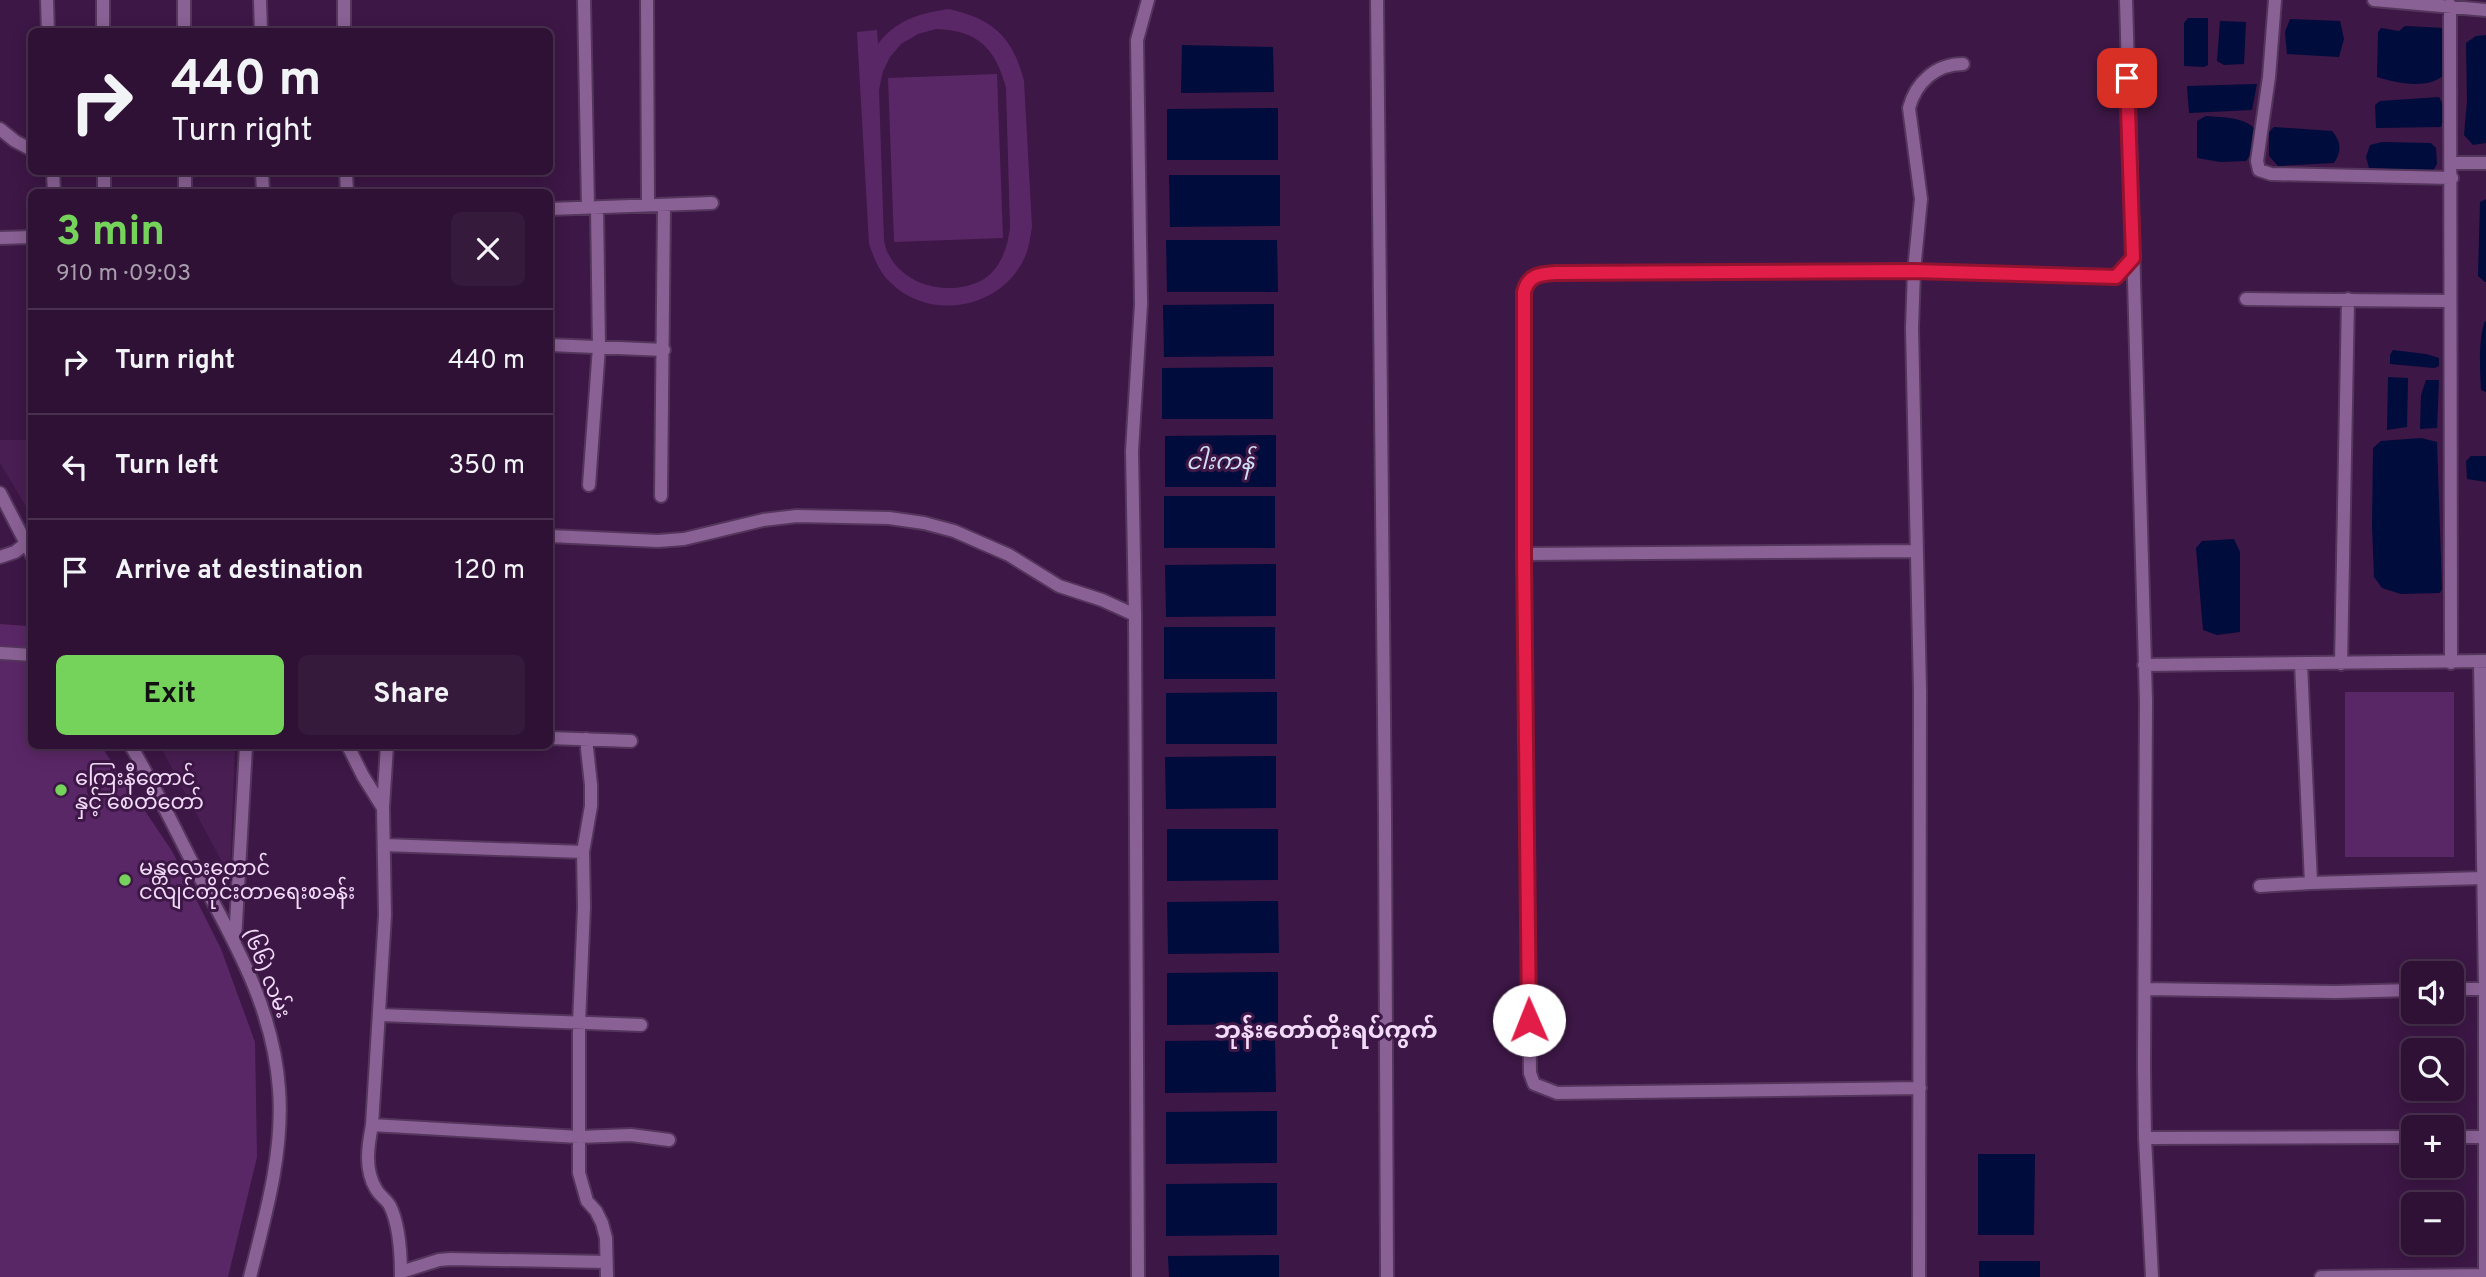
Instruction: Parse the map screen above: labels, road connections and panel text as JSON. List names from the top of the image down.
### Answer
{
  "streets": {
    "street": ["(၆၆) လမ်း"]
  },
  "districts": ["ဘုန်းတော်တိုးရပ်ကွက်"],
  "water": ["ငါးကန်"],
  "places": ["ကြေးနီတောင် နှင့် စေတီတော်", "မန္တလေးတောင် ငလျင်တိုင်းတာရေးစခန်း"],
  "page": {
    "turn": ["440 m", "Turn right"],
    "heading": ["3 min", "910 m · 09:03"],
    "list": [
      {
        "name": "Turn right",
        "value": "440 m"
      },
      {
        "name": "Turn left",
        "value": "350 m"
      },
      {
        "name": "Arrive at destination",
        "value": "120 m"
      }
    ],
    "buttons": ["Exit", "Share"],
    "map_buttons": ["+", "−"]
  }
}
